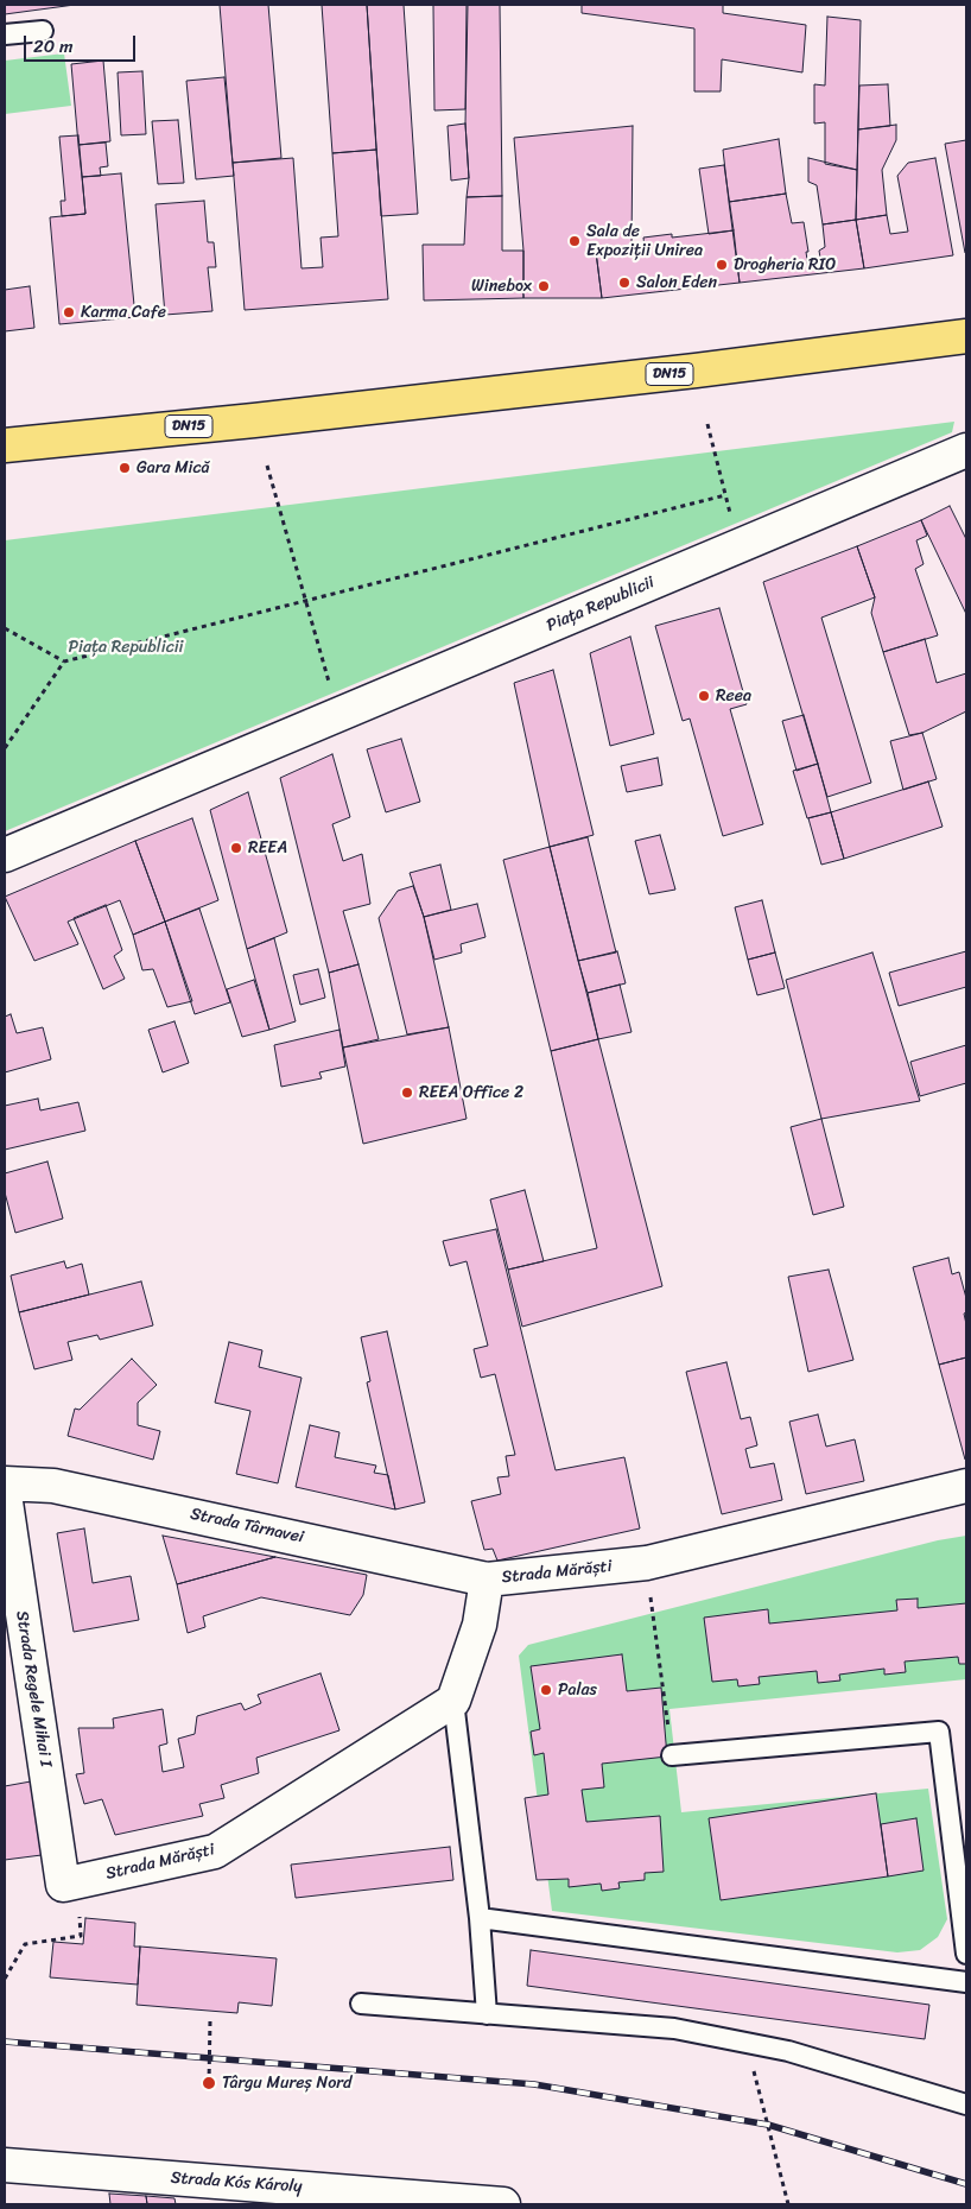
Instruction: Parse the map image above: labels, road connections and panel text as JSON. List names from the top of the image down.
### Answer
{
  "streets": {
    "main road": ["DN15"],
    "street": [
      "Piața Republicii",
      "Strada Târnavei",
      "Strada Mărăști",
      "Strada Regele Mihai I",
      "Strada Kós Károly"
    ]
  },
  "crossings": [
    ["Strada Târnavei", "Strada Mărăști"],
    ["Strada Mărăști", "Strada Regele Mihai I"]
  ],
  "parks": ["Piața Republicii"],
  "places": [
    "Sala de Expoziții Unirea",
    "Drogheria RIO",
    "Salon Eden",
    "Winebox",
    "Karma Cafe",
    "Gara Mică",
    "Reea",
    "REEA",
    "REEA Office 2",
    "Palas",
    "Târgu Mureș Nord"
  ],
  "scale_bar": "20 m"
}
